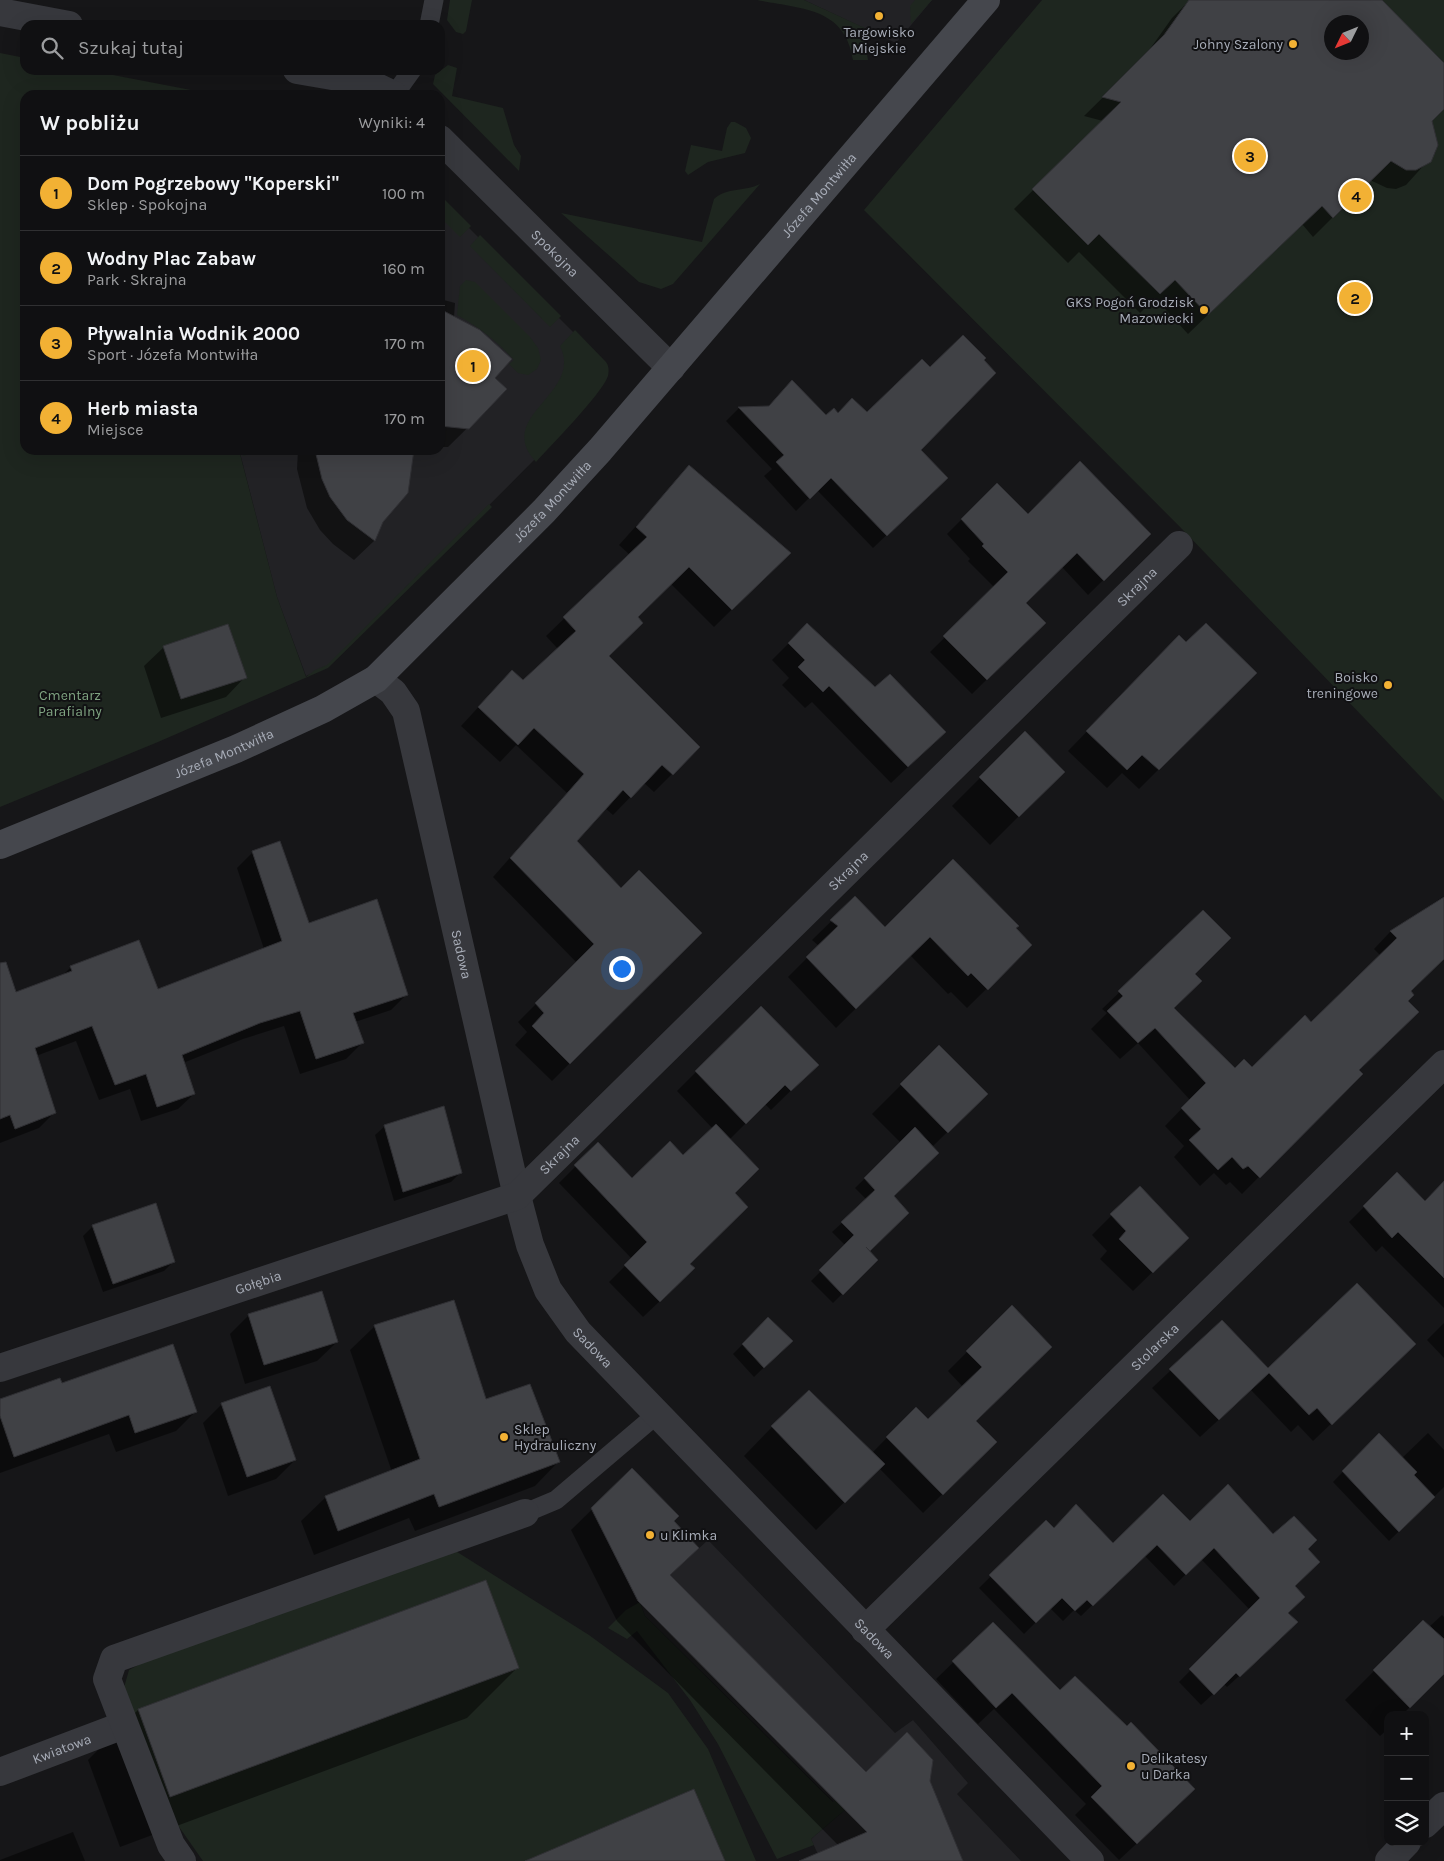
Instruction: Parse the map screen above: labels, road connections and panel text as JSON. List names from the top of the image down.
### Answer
{
  "streets": {
    "street": [
      "Józefa Montwiłła",
      "Spokojna",
      "Skrajna",
      "Sadowa",
      "Gołębia",
      "Stolarska",
      "Kwiatowa"
    ]
  },
  "crossings": [
    ["Józefa Montwiłła", "Spokojna"],
    ["Józefa Montwiłła", "Sadowa"],
    ["Skrajna", "Sadowa"],
    ["Skrajna", "Gołębia"],
    ["Sadowa", "Gołębia"],
    ["Sadowa", "Stolarska"]
  ],
  "parks": ["Cmentarz Parafialny"],
  "places": [
    "Targowisko Miejskie",
    "Johny Szalony",
    "GKS Pogoń Grodzisk Mazowiecki",
    "Boisko treningowe",
    "Sklep Hydrauliczny",
    "u Klimka",
    "Delikatesy u Darka"
  ],
  "north": "bottom left",
  "page": {
    "search": "Szukaj tutaj",
    "heading": ["W pobliżu", "Wyniki: 4"],
    "pins": [
      "3",
      "4",
      "2",
      "1"
    ],
    "list": [
      {
        "mark": "1",
        "name": "Dom Pogrzebowy \"Koperski\"",
        "note": "Sklep · Spokojna",
        "value": "100 m"
      },
      {
        "mark": "2",
        "name": "Wodny Plac Zabaw",
        "note": "Park · Skrajna",
        "value": "160 m"
      },
      {
        "mark": "3",
        "name": "Pływalnia Wodnik 2000",
        "note": "Sport · Józefa Montwiłła",
        "value": "170 m"
      },
      {
        "mark": "4",
        "name": "Herb miasta",
        "note": "Miejsce",
        "value": "170 m"
      }
    ],
    "map_buttons": ["+", "−"]
  }
}
